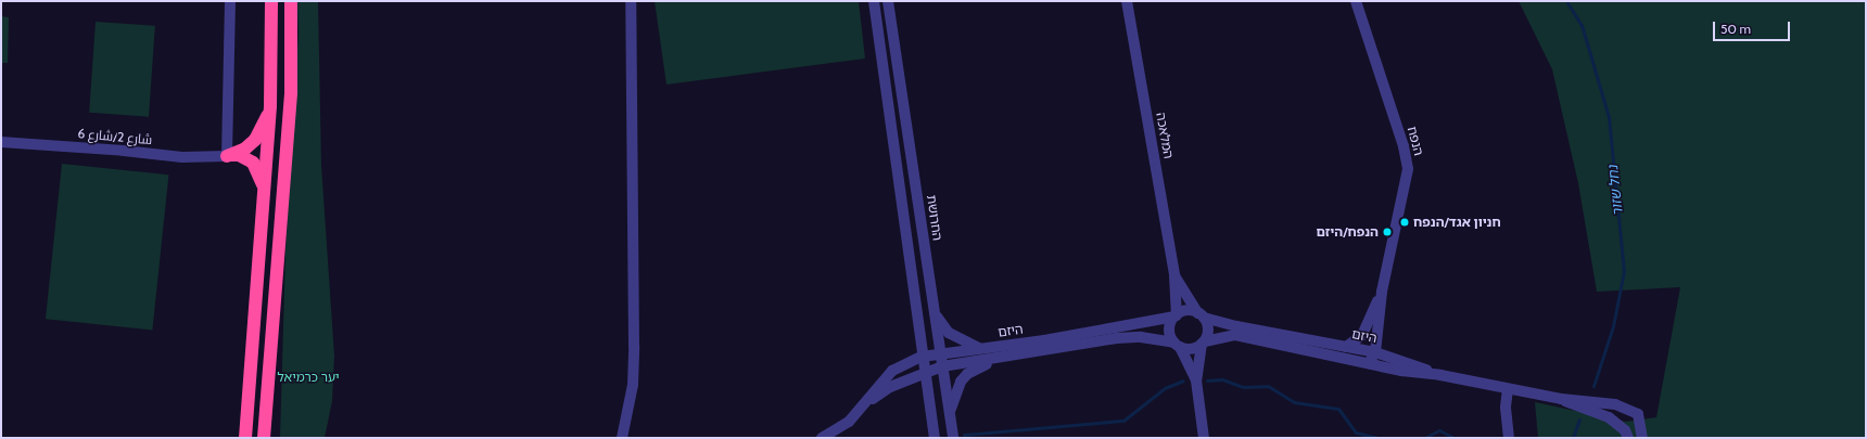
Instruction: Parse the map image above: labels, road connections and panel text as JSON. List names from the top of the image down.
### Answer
{
  "streets": {
    "street": [
      "המלאכה",
      "شارع 2/شارع 6",
      "הנפח",
      "החרושת",
      "היזם"
    ]
  },
  "crossings": [
    ["המלאכה", "היזם"],
    ["הנפח", "היזם"],
    ["החרושת", "היזם"]
  ],
  "water": ["נחל שזור"],
  "parks": ["יער כרמיאל"],
  "places": ["חניון אגד/הנפח", "הנפח/היזם"],
  "scale_bar": "50 m"
}
